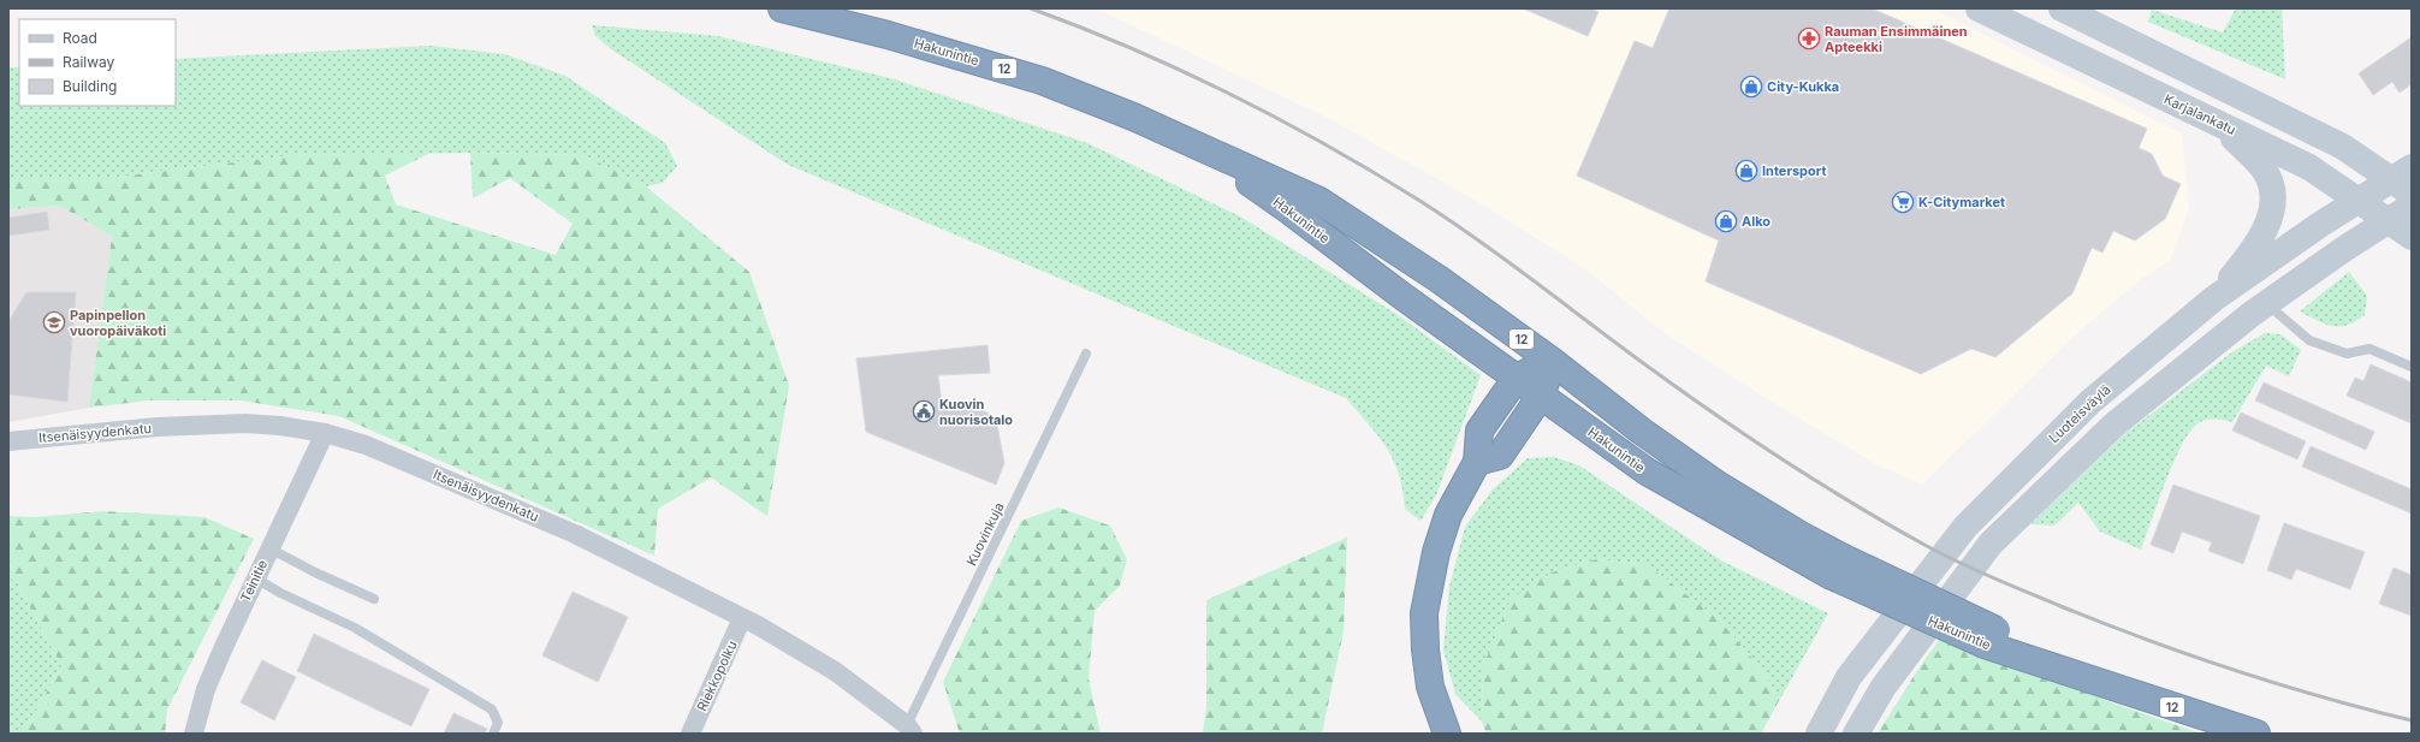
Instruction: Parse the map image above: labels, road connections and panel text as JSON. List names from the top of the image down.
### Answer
{
  "streets": {
    "highway": ["Hakunintie", "12"],
    "main road": ["Karjalankatu", "Luoteisväylä"],
    "street": ["Itsenäisyydenkatu", "Teinitie", "Riekkopolku"],
    "lane": ["Kuovinkuja"]
  },
  "crossings": [
    ["Karjalankatu", "Luoteisväylä"],
    ["Itsenäisyydenkatu", "Kuovinkuja"],
    ["Itsenäisyydenkatu", "Teinitie"],
    ["Itsenäisyydenkatu", "Riekkopolku"]
  ],
  "places": {
    "pharmacy": ["Rauman Ensimmäinen Apteekki"],
    "shop": ["City-Kukka", "Intersport", "Alko"],
    "supermarket": ["K-Citymarket"],
    "school or university": ["Papinpellon vuoropäiväkoti"],
    "public building": ["Kuovin nuorisotalo"]
  },
  "legend": ["Road", "Railway", "Building"]
}
